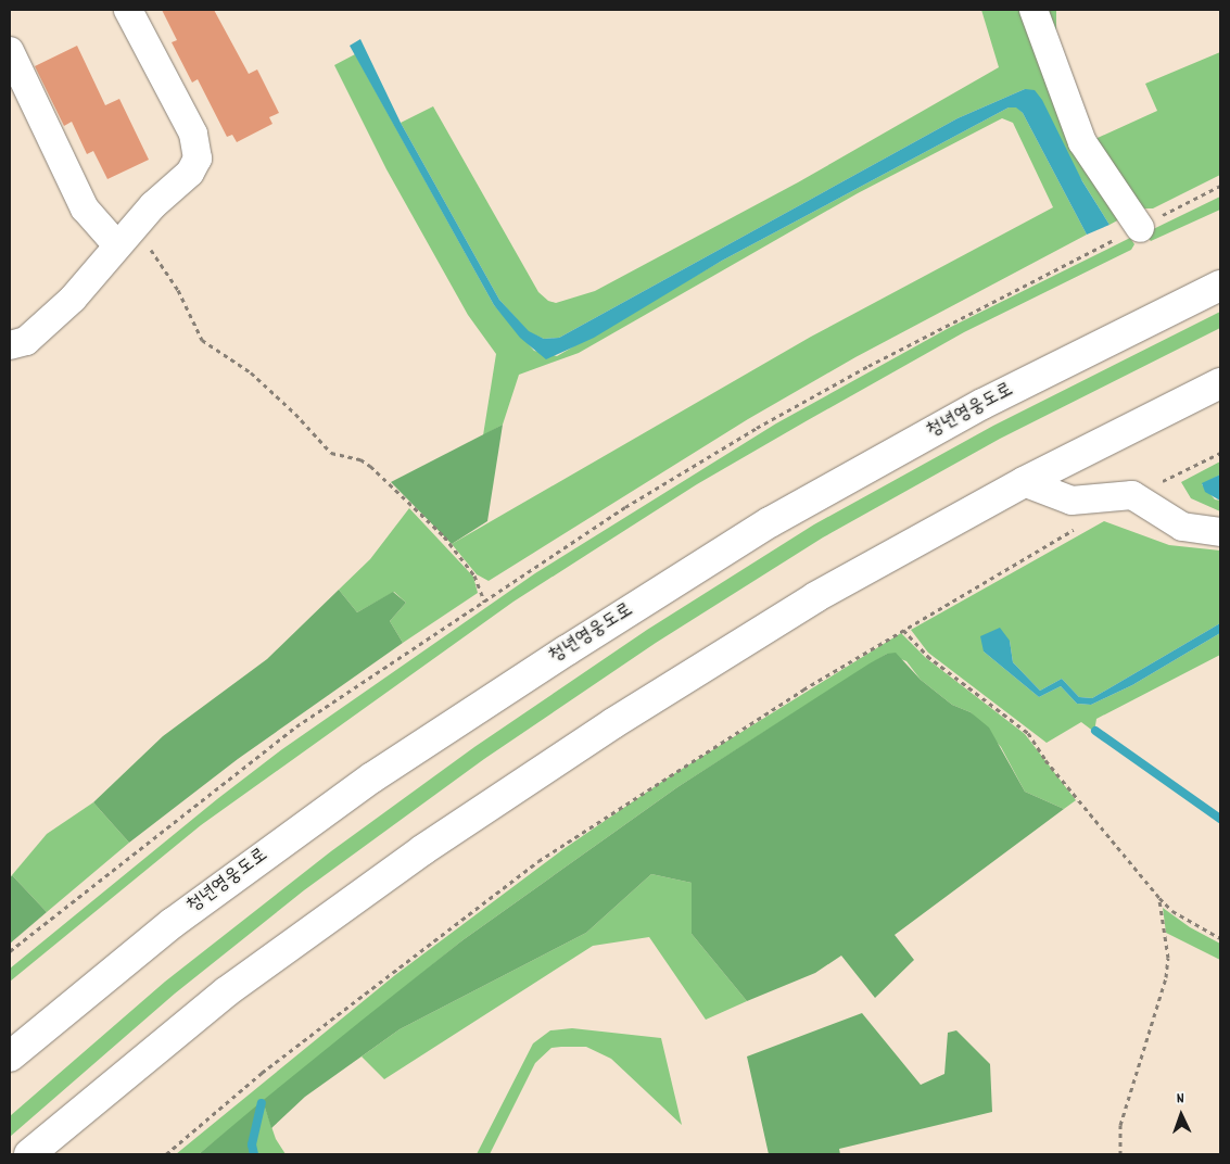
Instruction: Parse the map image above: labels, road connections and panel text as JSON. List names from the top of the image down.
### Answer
{
  "streets": {
    "highway": ["청년영웅도로"]
  },
  "north": "top"
}
